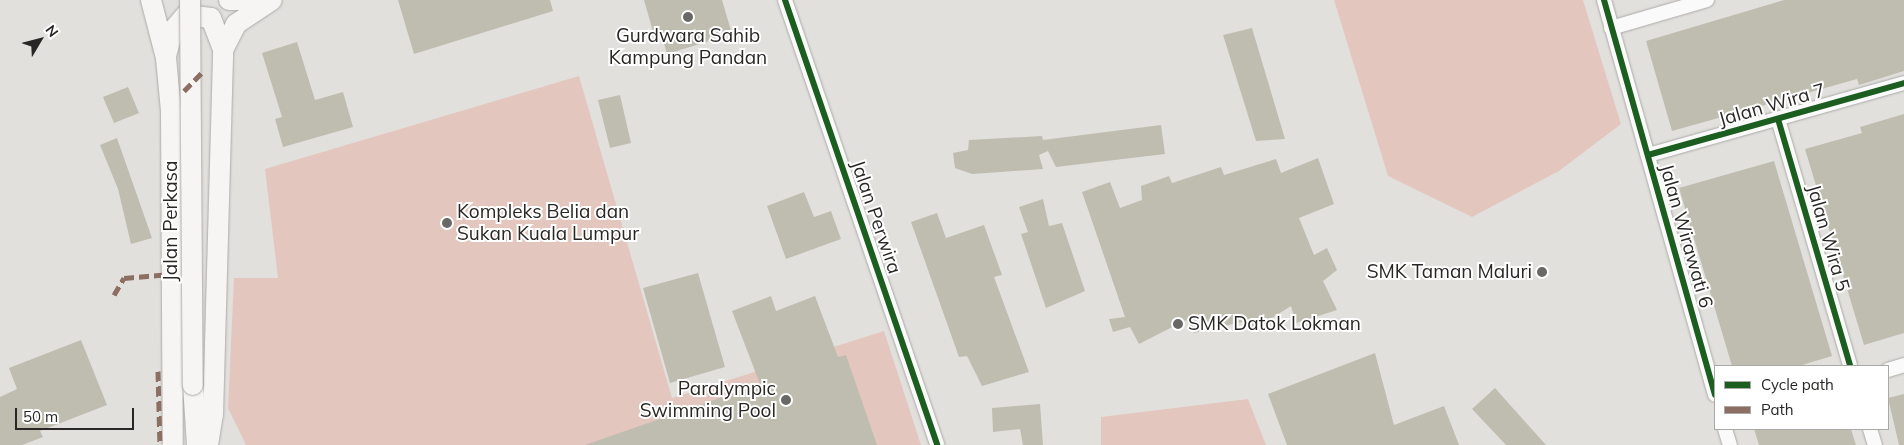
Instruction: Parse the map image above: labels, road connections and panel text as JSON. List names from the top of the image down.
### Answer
{
  "streets": {
    "main road": ["Jalan Perkasa"],
    "street": [
      "Jalan Wira 7",
      "Jalan Perwira",
      "Jalan Wirawati 6",
      "Jalan Wira 5"
    ]
  },
  "crossings": [
    ["Jalan Wira 7", "Jalan Wirawati 6"],
    ["Jalan Wira 7", "Jalan Wira 5"]
  ],
  "places": [
    "Gurdwara Sahib Kampung Pandan",
    "Kompleks Belia dan Sukan Kuala Lumpur",
    "SMK Taman Maluri",
    "SMK Datok Lokman",
    "Paralympic Swimming Pool"
  ],
  "legend": ["Cycle path", "Path"],
  "scale_bar": "50 m",
  "north": "top right"
}
